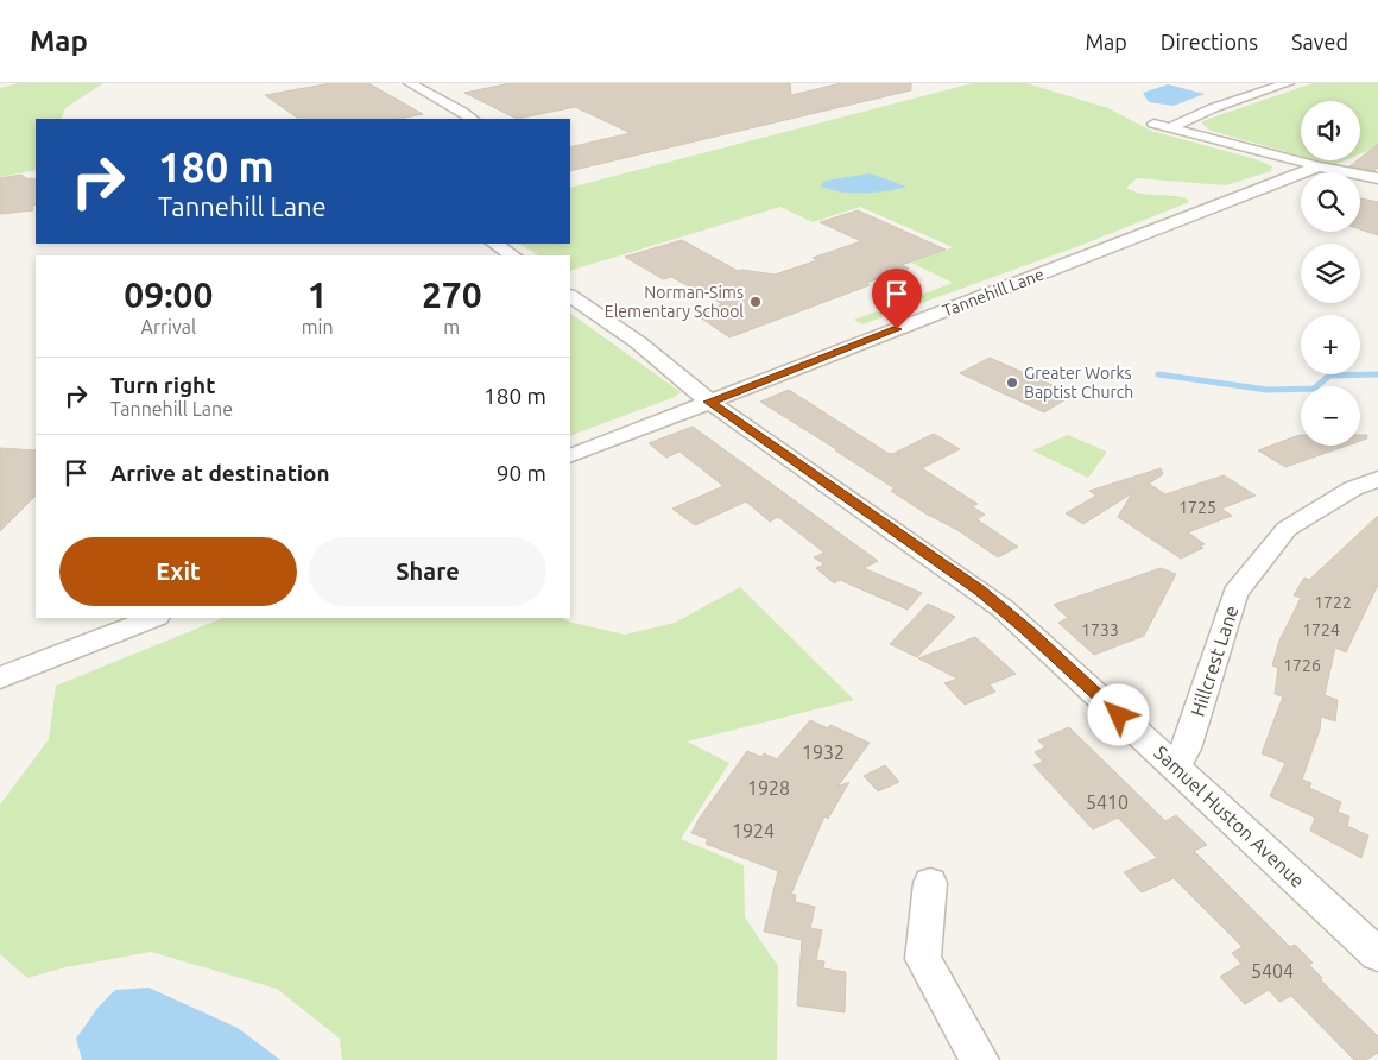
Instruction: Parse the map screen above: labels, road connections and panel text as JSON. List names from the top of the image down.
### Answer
{
  "streets": {
    "street": ["Tannehill Lane", "Hillcrest Lane", "Samuel Huston Avenue"]
  },
  "crossings": [
    ["Tannehill Lane", "Samuel Huston Avenue"],
    ["Hillcrest Lane", "Samuel Huston Avenue"]
  ],
  "places": ["Norman-Sims Elementary School", "Greater Works Baptist Church"],
  "house_numbers": [
    "1725",
    "1722",
    "1733",
    "1724",
    "1726",
    "1932",
    "1928",
    "5410",
    "1924",
    "5404"
  ],
  "page": {
    "header": "Map",
    "nav": ["Map", "Directions", "Saved"],
    "map_buttons": ["+", "−"],
    "turn": ["180 m", "Tannehill Lane"],
    "eta": [
      "09:00",
      "Arrival",
      "1",
      "min",
      "270",
      "m"
    ],
    "list": [
      {
        "name": "Turn right",
        "note": "Tannehill Lane",
        "value": "180 m"
      },
      {
        "name": "Arrive at destination",
        "value": "90 m"
      }
    ],
    "buttons": ["Exit", "Share"]
  }
}
